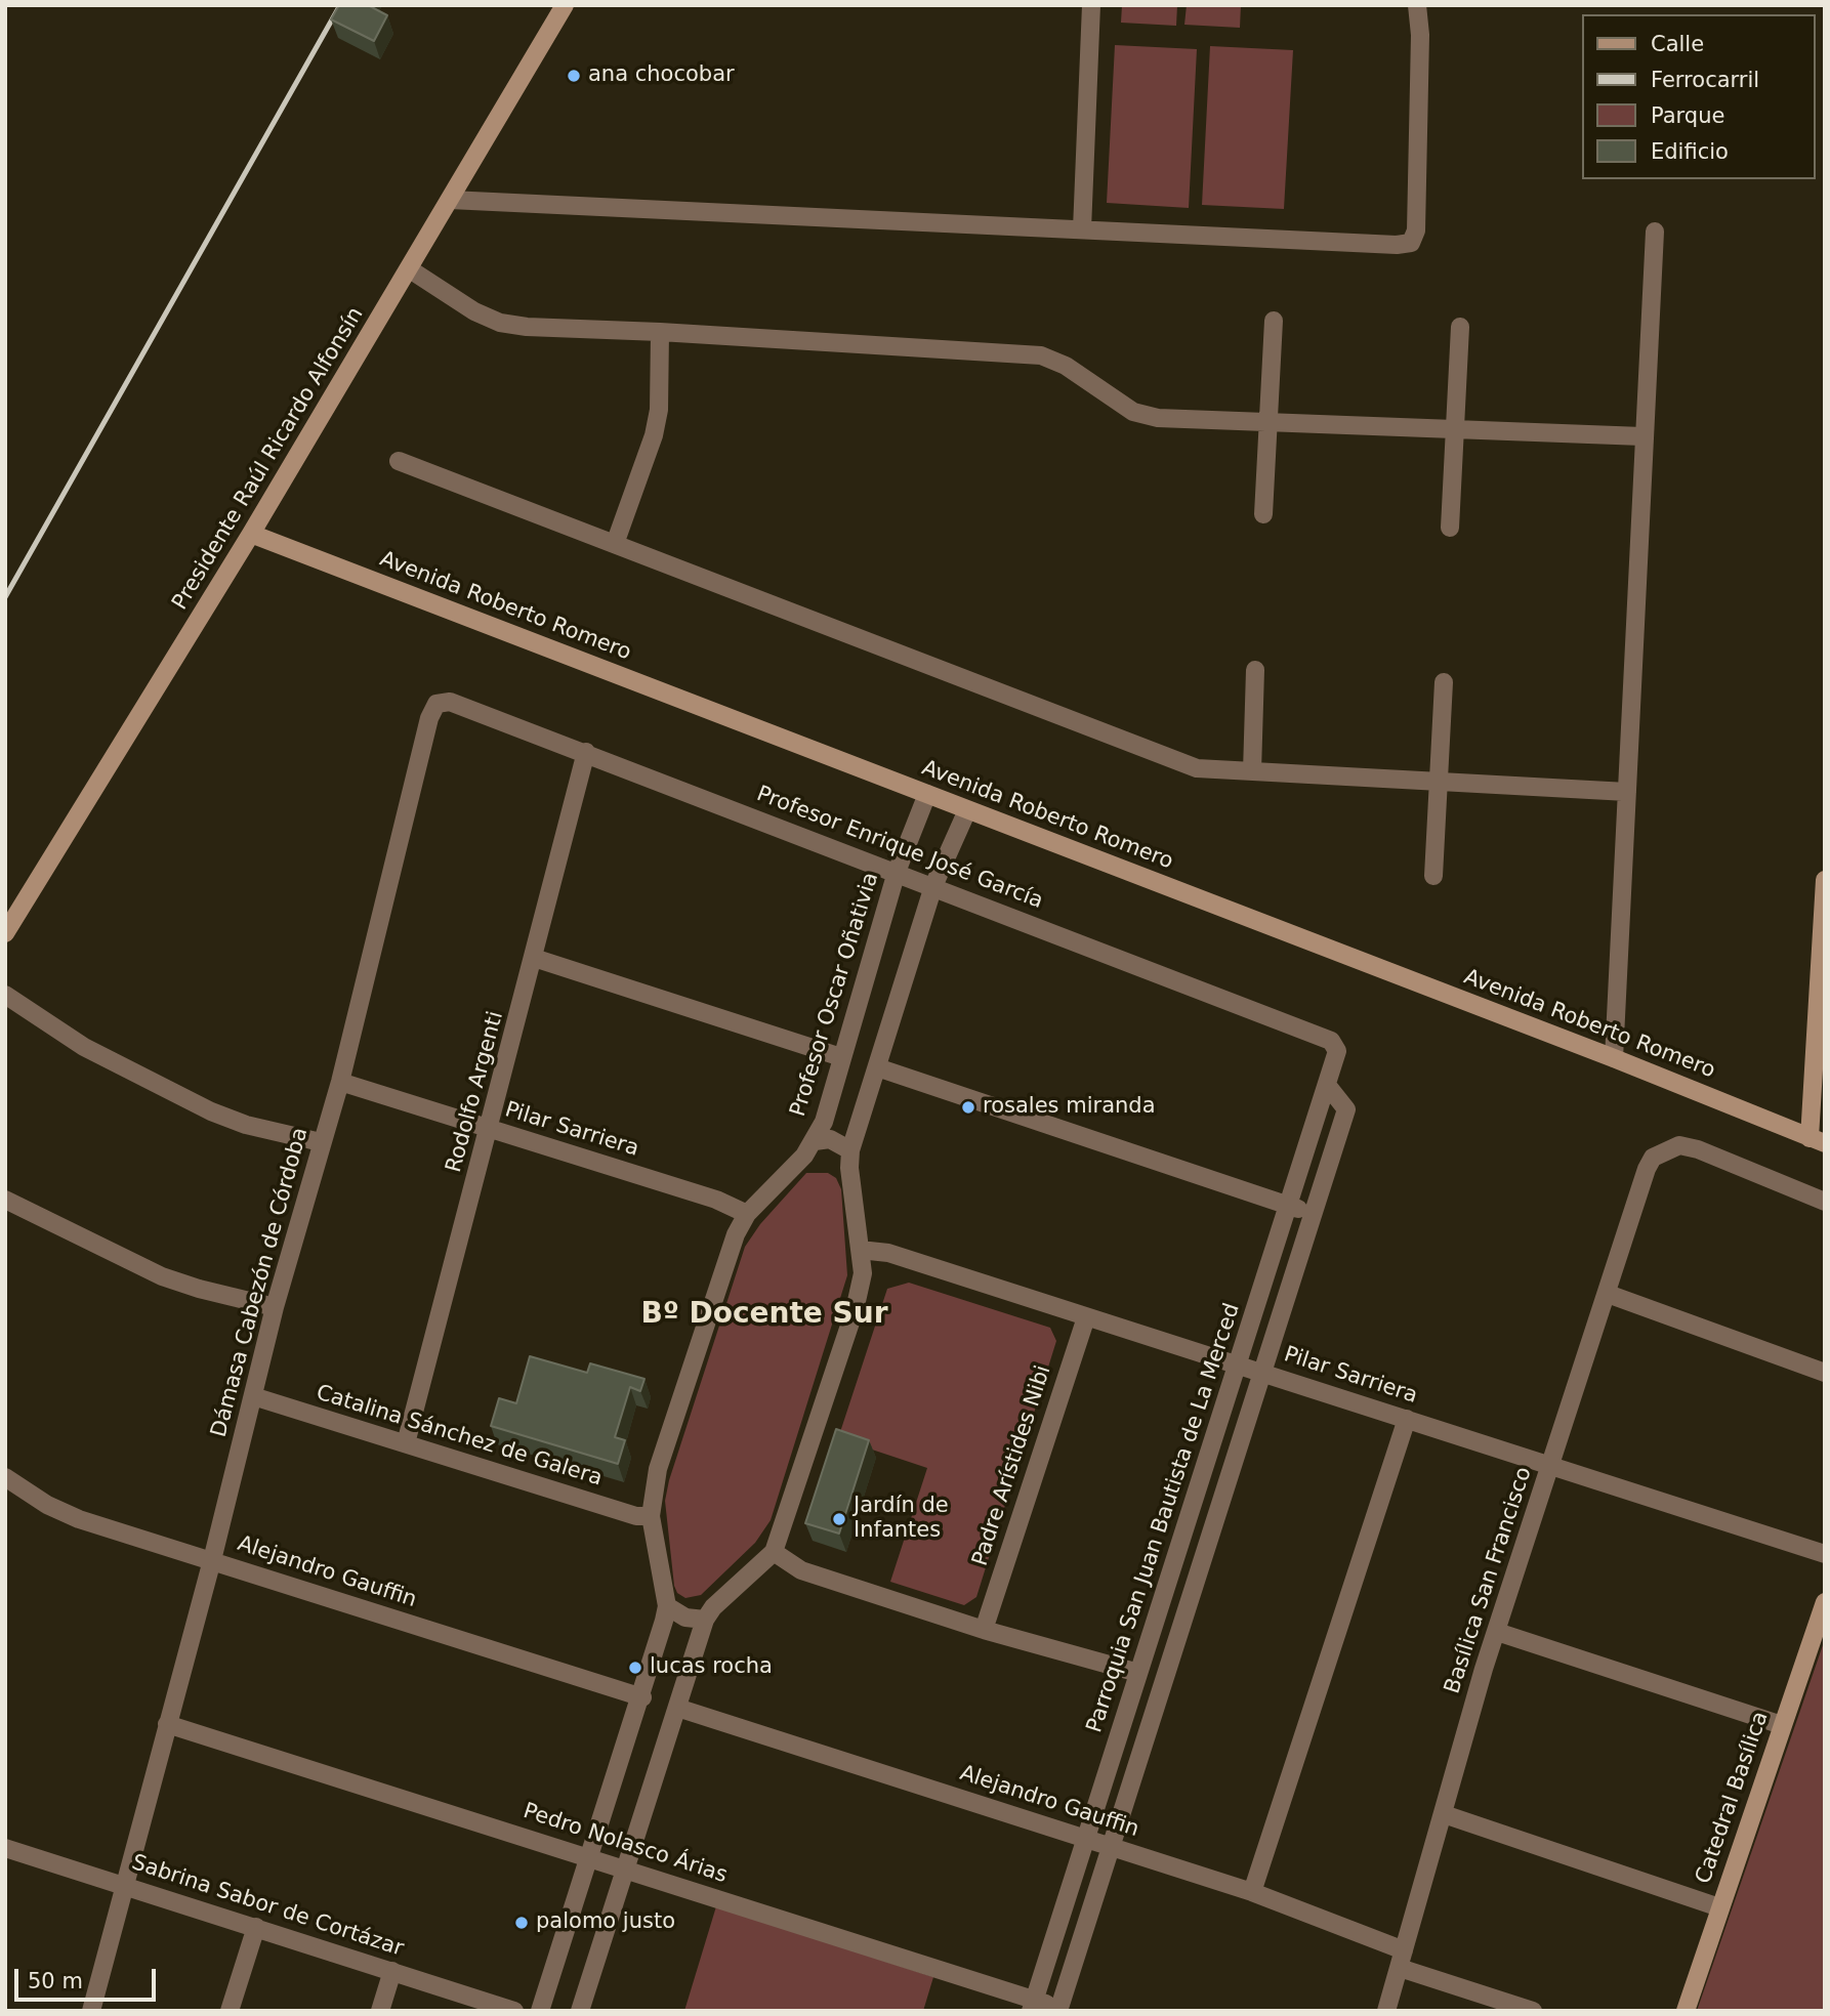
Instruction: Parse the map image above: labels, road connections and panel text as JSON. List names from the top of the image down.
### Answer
{
  "streets": {
    "main road": ["Presidente Raúl Ricardo Alfonsín", "Avenida Roberto Romero", "Catedral Basílica"],
    "street": [
      "Profesor Enrique José García",
      "Profesor Oscar Oñativia",
      "Rodolfo Argenti",
      "Pilar Sarriera",
      "Dámasa Cabezón de Córdoba",
      "Catalina Sánchez de Galera",
      "Padre Arístides Nibi",
      "Parroquia San Juan Bautista de La Merced",
      "Alejandro Gauffin",
      "Basílica San Francisco",
      "Pedro Nolasco Árias",
      "Sabrina Sabor de Cortázar"
    ]
  },
  "crossings": [
    ["Presidente Raúl Ricardo Alfonsín", "Avenida Roberto Romero"],
    ["Avenida Roberto Romero", "Profesor Oscar Oñativia"],
    ["Profesor Enrique José García", "Profesor Oscar Oñativia"],
    ["Profesor Enrique José García", "Rodolfo Argenti"],
    ["Profesor Enrique José García", "Dámasa Cabezón de Córdoba"],
    ["Profesor Enrique José García", "Parroquia San Juan Bautista de La Merced"],
    ["Profesor Oscar Oñativia", "Pilar Sarriera"],
    ["Profesor Oscar Oñativia", "Catalina Sánchez de Galera"],
    ["Profesor Oscar Oñativia", "Alejandro Gauffin"],
    ["Profesor Oscar Oñativia", "Pedro Nolasco Árias"],
    ["Rodolfo Argenti", "Pilar Sarriera"],
    ["Rodolfo Argenti", "Catalina Sánchez de Galera"],
    ["Pilar Sarriera", "Dámasa Cabezón de Córdoba"],
    ["Pilar Sarriera", "Padre Arístides Nibi"],
    ["Pilar Sarriera", "Parroquia San Juan Bautista de La Merced"],
    ["Pilar Sarriera", "Basílica San Francisco"],
    ["Dámasa Cabezón de Córdoba", "Catalina Sánchez de Galera"],
    ["Dámasa Cabezón de Córdoba", "Alejandro Gauffin"],
    ["Dámasa Cabezón de Córdoba", "Pedro Nolasco Árias"],
    ["Dámasa Cabezón de Córdoba", "Sabrina Sabor de Cortázar"],
    ["Parroquia San Juan Bautista de La Merced", "Alejandro Gauffin"],
    ["Parroquia San Juan Bautista de La Merced", "Pedro Nolasco Árias"],
    ["Alejandro Gauffin", "Basílica San Francisco"]
  ],
  "districts": ["Bº Docente Sur"],
  "places": [
    "ana chocobar",
    "rosales miranda",
    "Jardín de Infantes",
    "lucas rocha",
    "palomo justo"
  ],
  "legend": [
    "Calle",
    "Ferrocarril",
    "Parque",
    "Edificio"
  ],
  "scale_bar": "50 m"
}
